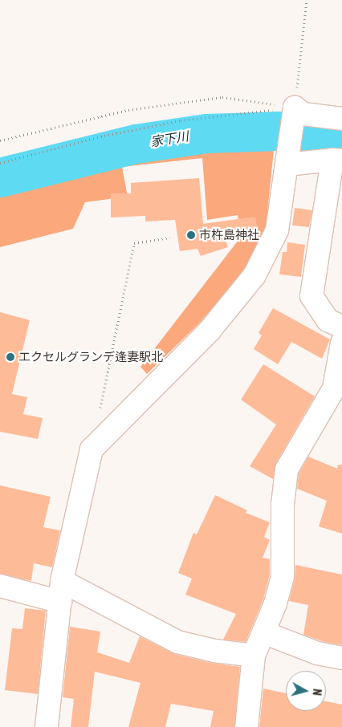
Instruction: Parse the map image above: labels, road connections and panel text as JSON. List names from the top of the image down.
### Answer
{
  "water": ["家下川"],
  "places": ["市杵島神社", "エクセルグランデ逢妻駅北"],
  "north": "right"
}
